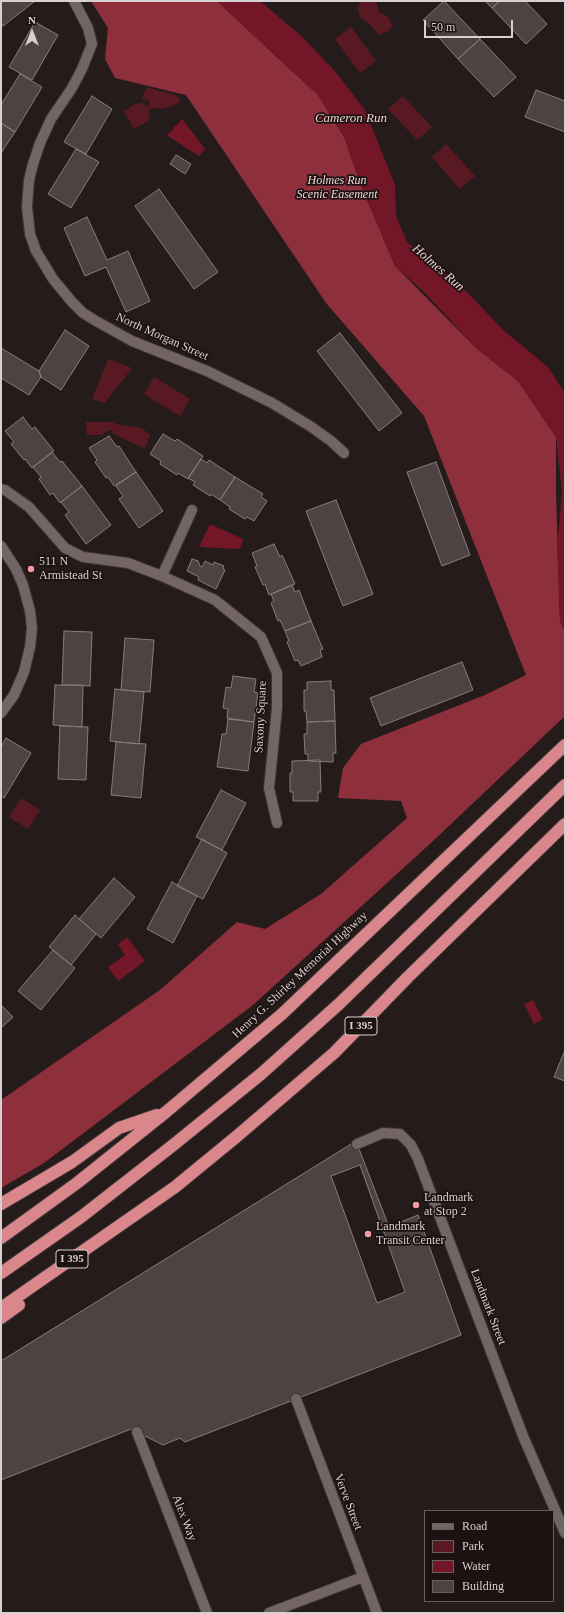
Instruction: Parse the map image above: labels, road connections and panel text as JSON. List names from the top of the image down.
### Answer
{
  "streets": {
    "highway": ["Henry G. Shirley Memorial Highway", "I 395"],
    "street": [
      "North Morgan Street",
      "Saxony Square",
      "Landmark Street",
      "Verve Street",
      "Alex Way"
    ]
  },
  "water": ["Cameron Run", "Holmes Run"],
  "parks": ["Holmes Run Scenic Easement"],
  "places": ["511 N Armistead St", "Landmark at Stop 2", "Landmark Transit Center"],
  "legend": [
    "Road",
    "Park",
    "Water",
    "Building"
  ],
  "scale_bar": "50 m",
  "north": "top"
}
